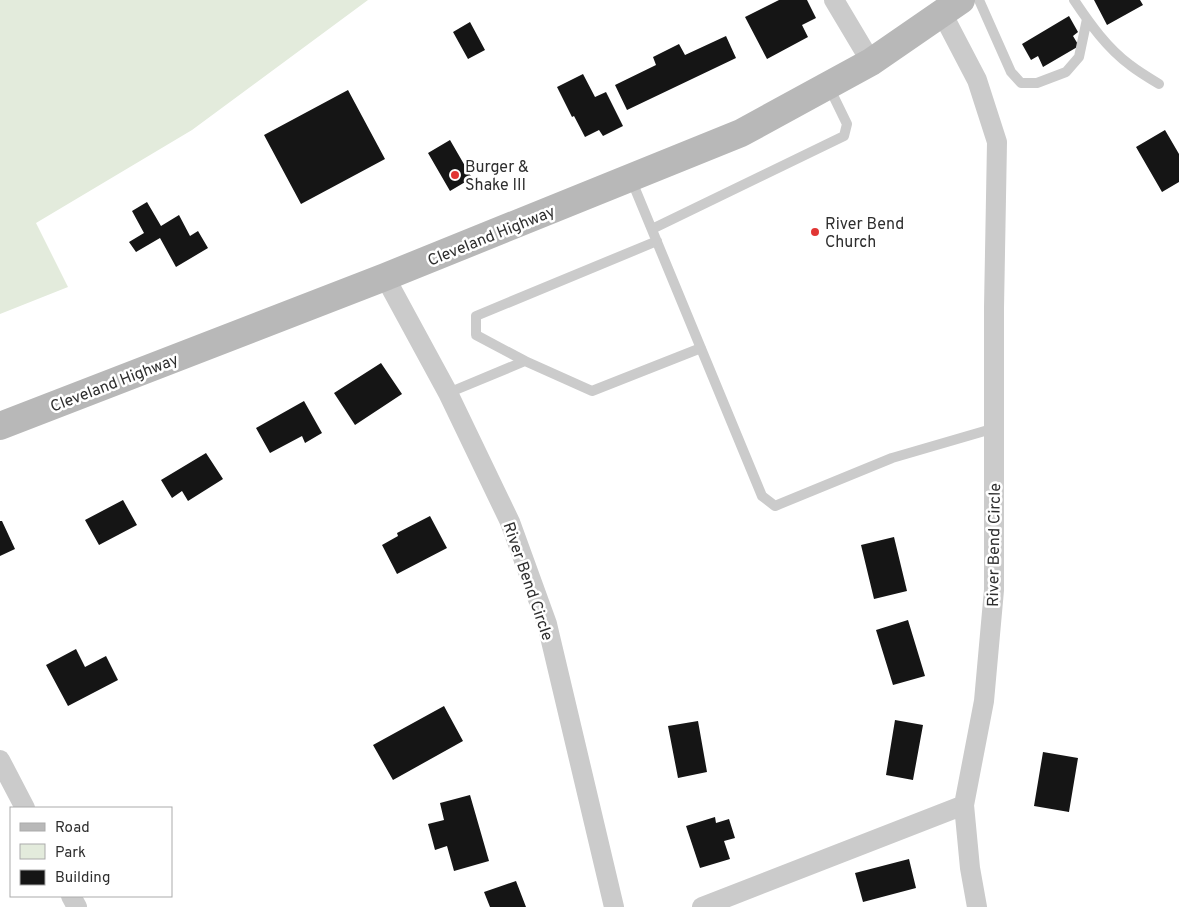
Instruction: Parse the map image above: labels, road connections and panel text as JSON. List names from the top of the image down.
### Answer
{
  "streets": {
    "main road": ["Cleveland Highway"],
    "street": ["River Bend Circle"]
  },
  "crossings": [
    ["Cleveland Highway", "River Bend Circle"]
  ],
  "places": ["Burger & Shake III", "River Bend Church"],
  "legend": ["Road", "Park", "Building"]
}
